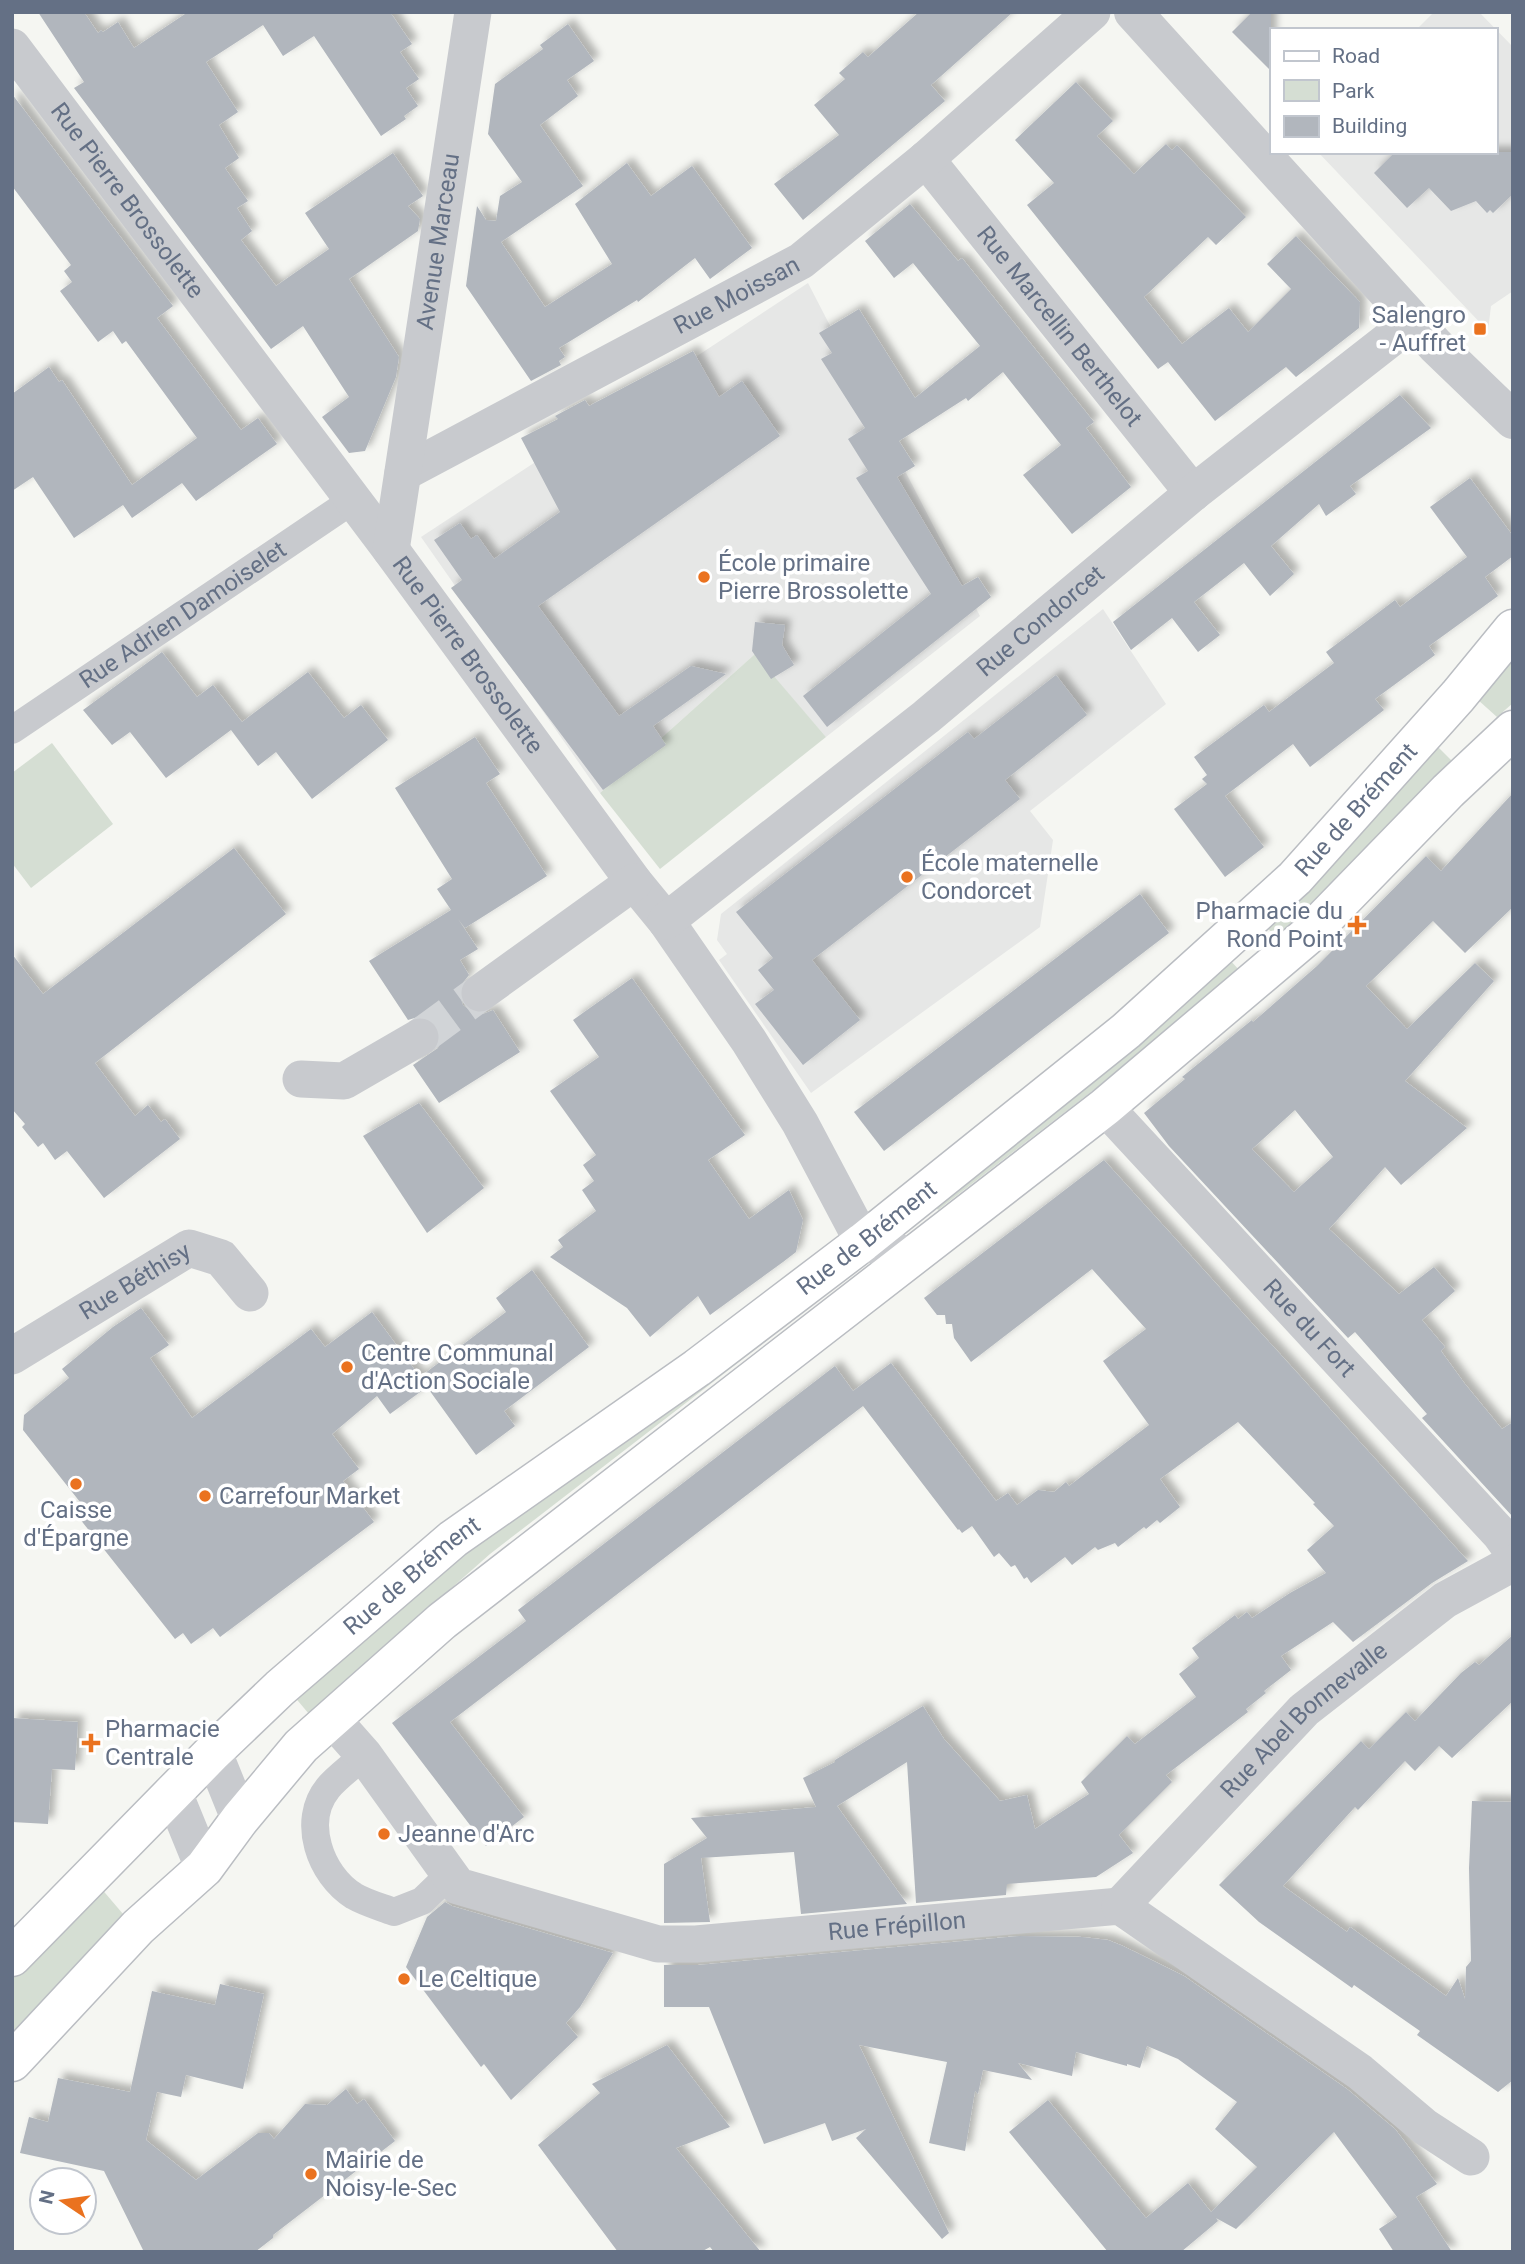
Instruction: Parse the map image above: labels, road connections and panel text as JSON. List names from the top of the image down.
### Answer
{
  "streets": {
    "main road": ["Rue de Brément"],
    "street": [
      "Rue Pierre Brossolette",
      "Avenue Marceau",
      "Rue Moissan",
      "Rue Marcellin Berthelot",
      "Rue Adrien Damoiselet",
      "Rue Condorcet",
      "Rue Béthisy",
      "Rue du Fort",
      "Rue Abel Bonnevalle",
      "Rue Frépillon"
    ]
  },
  "crossings": [
    ["Rue Pierre Brossolette", "Rue Adrien Damoiselet"],
    ["Rue Pierre Brossolette", "Rue Condorcet"],
    ["Rue Pierre Brossolette", "Rue de Brément"],
    ["Avenue Marceau", "Rue Moissan"],
    ["Rue Moissan", "Rue Marcellin Berthelot"],
    ["Rue Marcellin Berthelot", "Rue Condorcet"],
    ["Rue de Brément", "Rue du Fort"],
    ["Rue de Brément", "Rue Frépillon"],
    ["Rue Abel Bonnevalle", "Rue Frépillon"]
  ],
  "places": {
    "transit": ["Salengro - Auffret"],
    "other": [
      "École primaire Pierre Brossolette",
      "École maternelle Condorcet",
      "Centre Communal d'Action Sociale",
      "Caisse d'Épargne",
      "Carrefour Market",
      "Jeanne d'Arc",
      "Le Celtique",
      "Mairie de Noisy-le-Sec"
    ],
    "health": ["Pharmacie du Rond Point", "Pharmacie Centrale"]
  },
  "legend": ["Road", "Park", "Building"],
  "north": "left"
}
